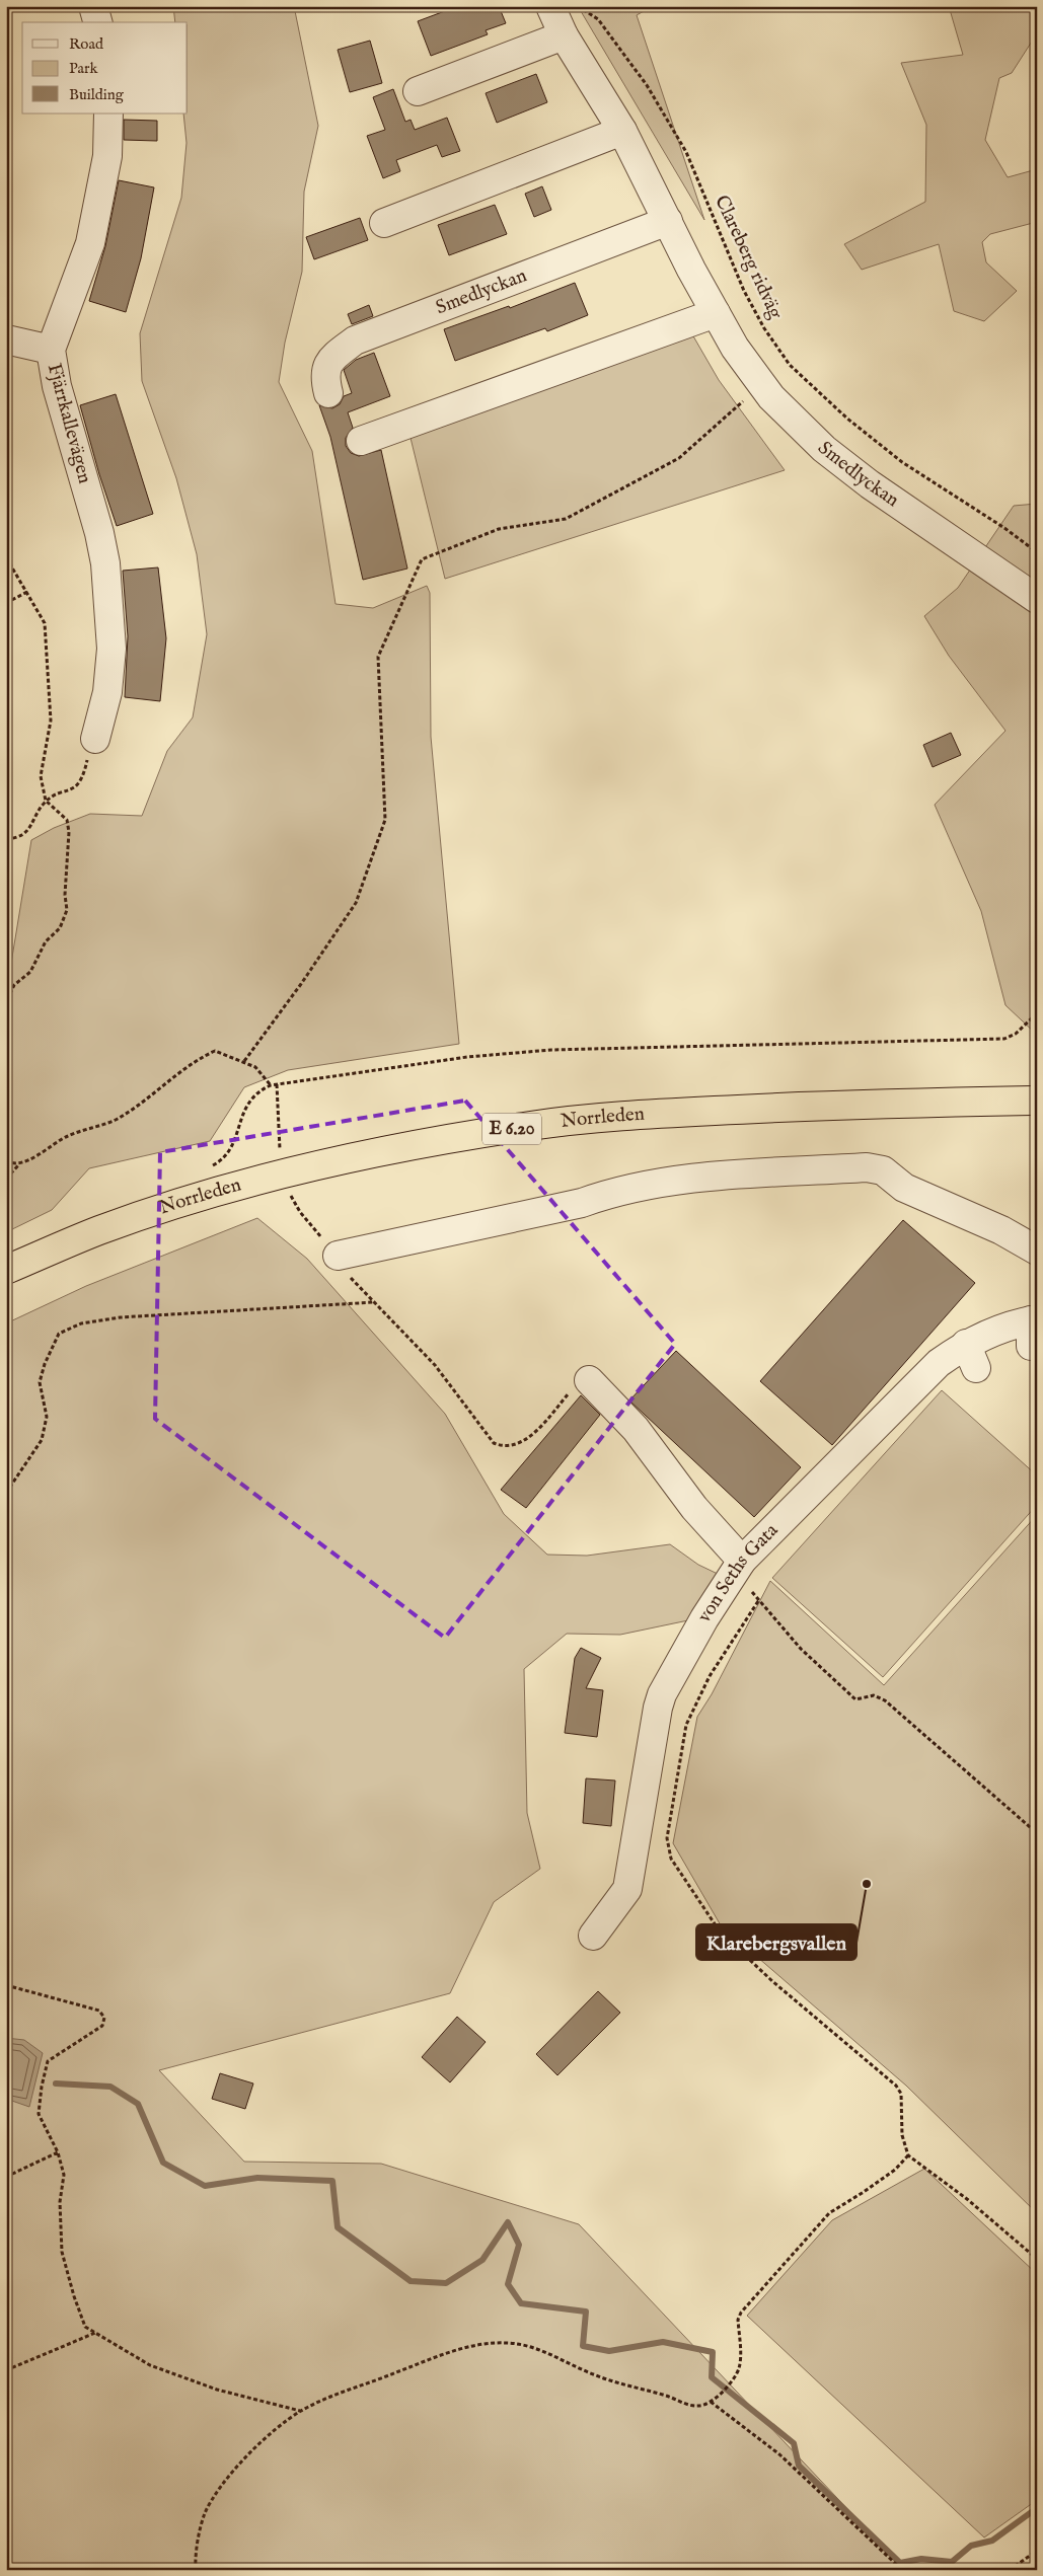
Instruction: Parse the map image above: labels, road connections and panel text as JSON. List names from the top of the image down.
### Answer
{
  "streets": {
    "highway": ["Norrleden", "E 6.20"],
    "street": ["Smedlyckan", "Fjärrkallevägen", "von Seths Gata"],
    "path": ["Clareberg ridväg"]
  },
  "places": ["Klarebergsvallen"],
  "legend": ["Road", "Park", "Building"]
}
